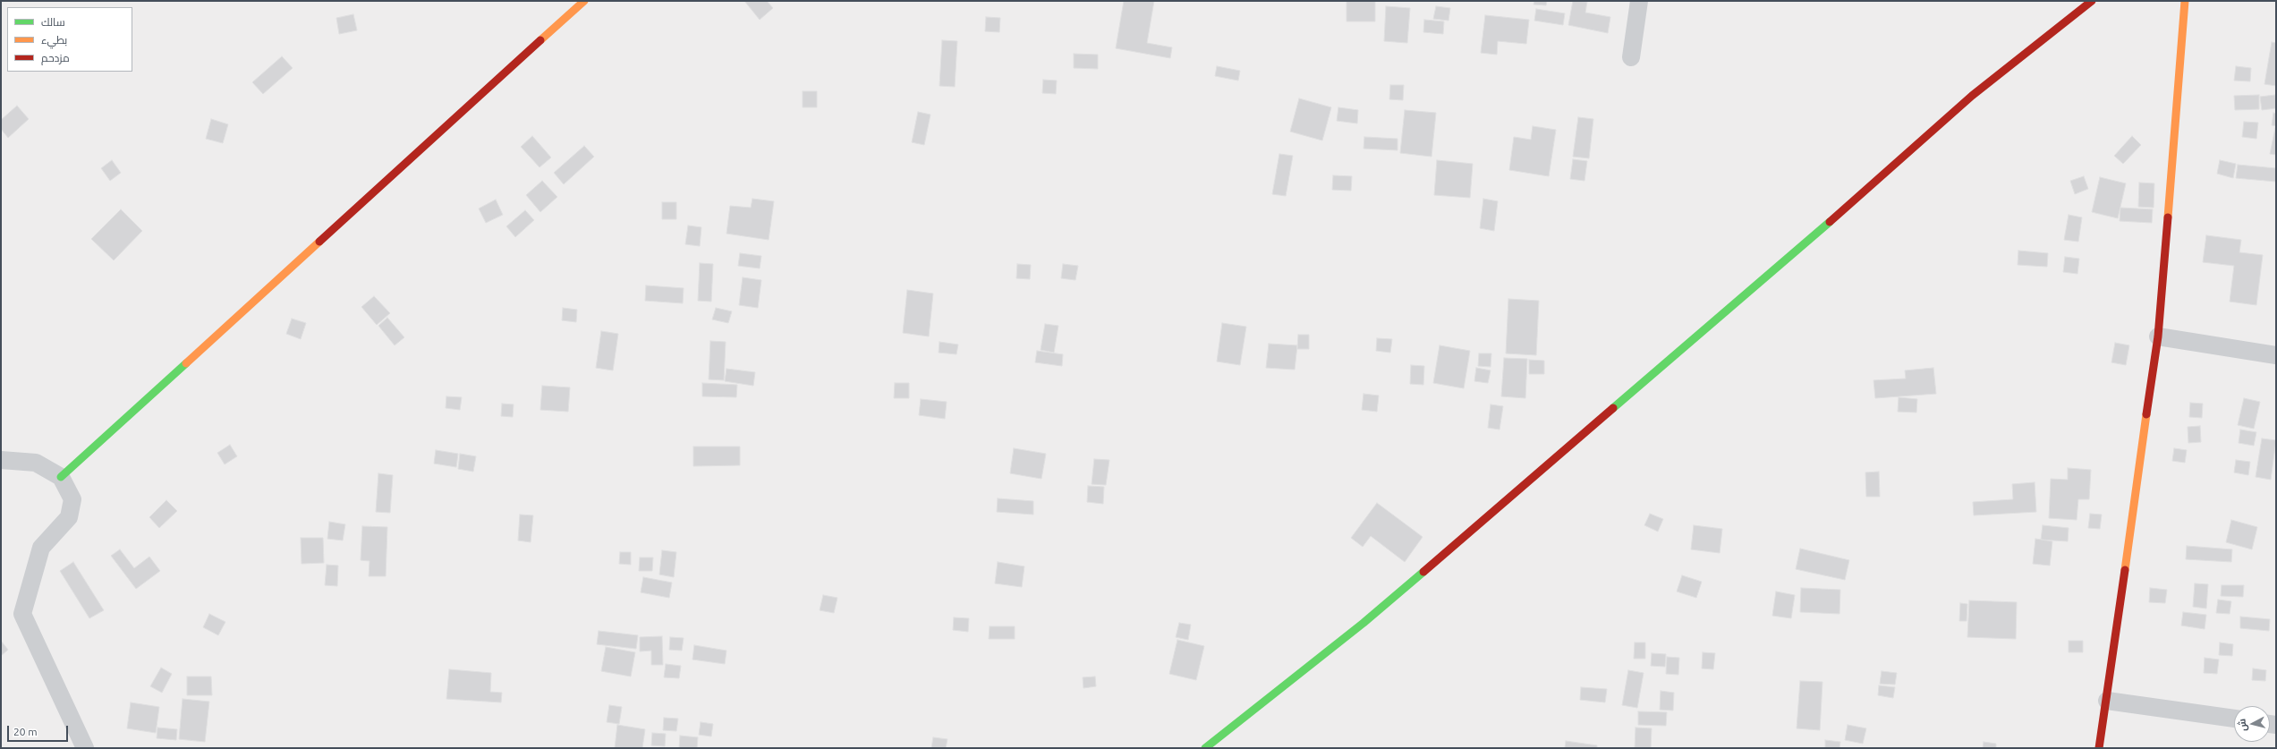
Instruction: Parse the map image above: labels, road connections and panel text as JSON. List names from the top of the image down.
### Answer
{
  "legend": ["سالك", "بطيء", "مزدحم"],
  "scale_bar": "20 m",
  "north": "left"
}
